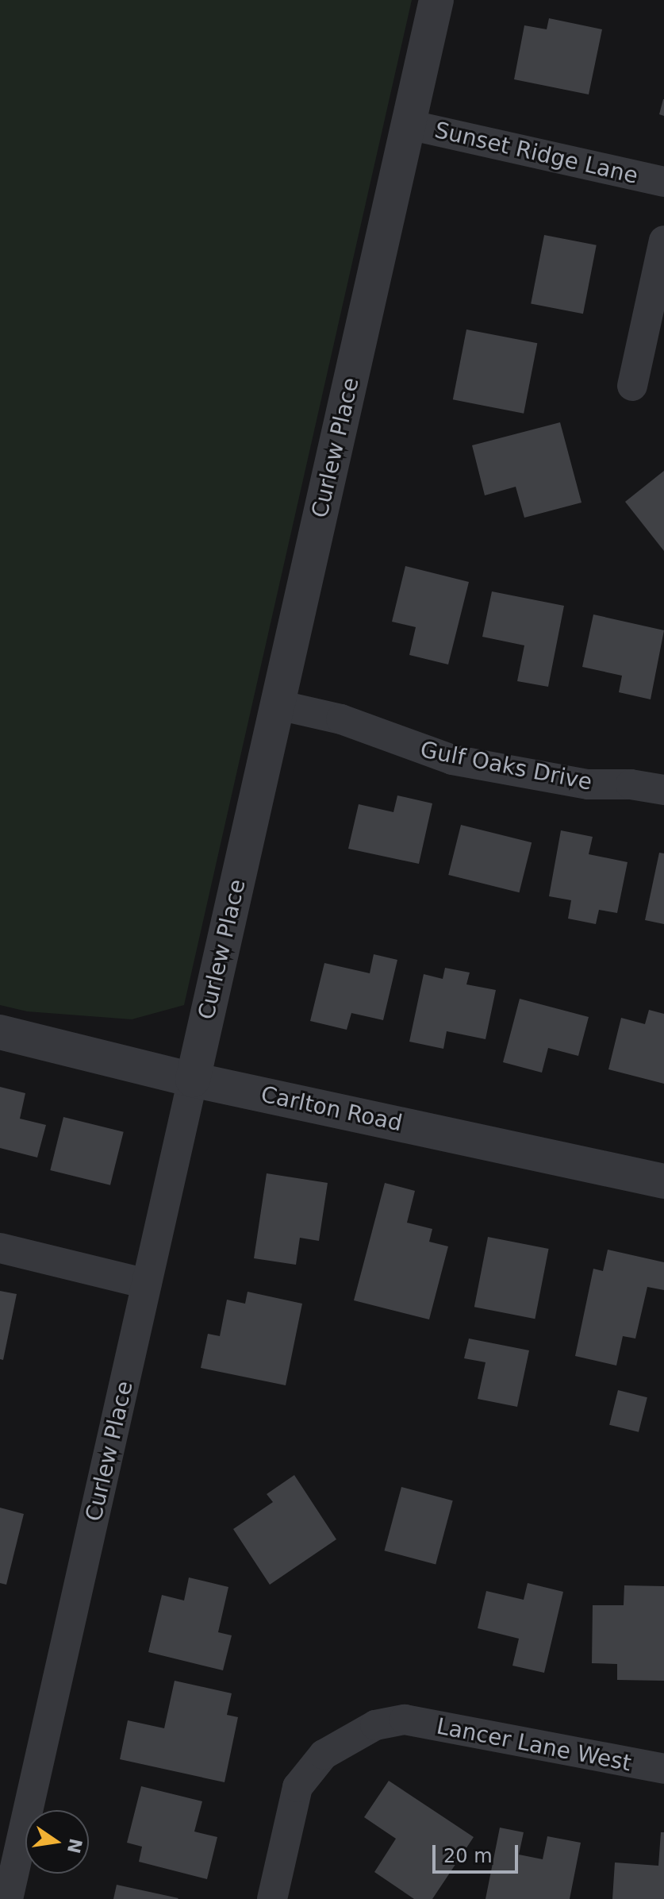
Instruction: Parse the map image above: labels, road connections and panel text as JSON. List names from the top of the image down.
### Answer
{
  "streets": {
    "street": [
      "Sunset Ridge Lane",
      "Curlew Place",
      "Gulf Oaks Drive",
      "Carlton Road",
      "Lancer Lane West"
    ]
  },
  "crossings": [
    ["Sunset Ridge Lane", "Curlew Place"],
    ["Curlew Place", "Gulf Oaks Drive"],
    ["Curlew Place", "Carlton Road"]
  ],
  "scale_bar": "20 m",
  "north": "right"
}
